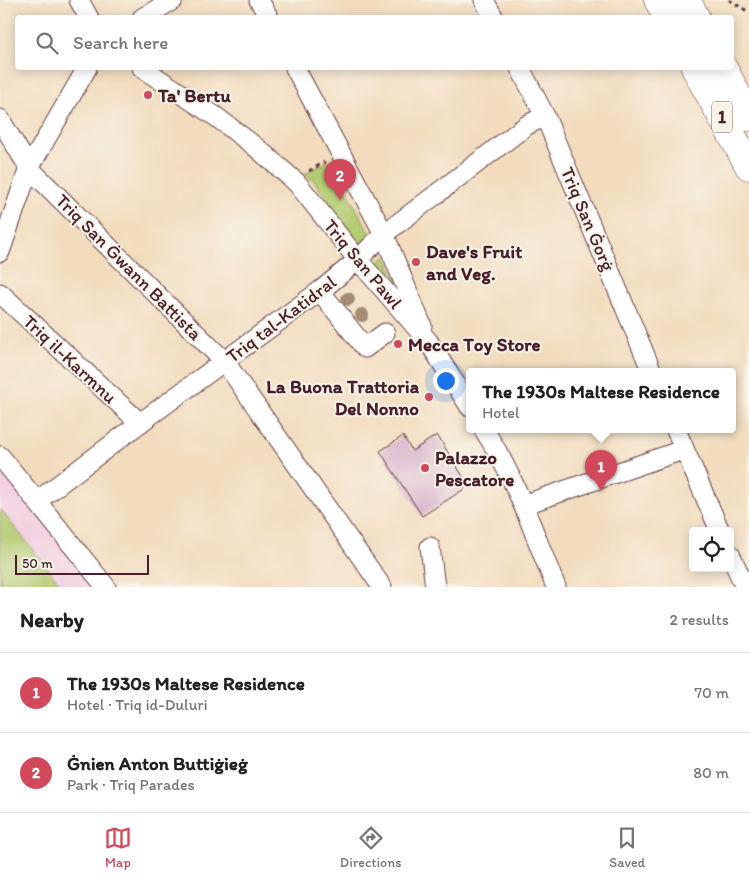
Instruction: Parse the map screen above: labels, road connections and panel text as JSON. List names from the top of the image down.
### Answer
{
  "streets": {
    "highway": ["1"],
    "street": [
      "Triq San Ġorġ",
      "Triq San Pawl",
      "Triq San Ġwann Battista",
      "Triq tal-Katidral",
      "Triq il-Karmnu"
    ]
  },
  "crossings": [
    ["Triq San Ġorġ", "Triq tal-Katidral"],
    ["Triq San Pawl", "Triq tal-Katidral"],
    ["Triq San Ġwann Battista", "Triq tal-Katidral"],
    ["Triq tal-Katidral", "Triq il-Karmnu"]
  ],
  "places": [
    "Ta' Bertu",
    "Dave's Fruit and Veg.",
    "Mecca Toy Store",
    "La Buona Trattoria Del Nonno",
    "Palazzo Pescatore"
  ],
  "scale_bar": "50 m",
  "page": {
    "search": "Search here",
    "pins": ["2", "1"],
    "popup": ["The 1930s Maltese Residence", "Hotel"],
    "scale": "50 m",
    "heading": ["Nearby", "2 results"],
    "list": [
      {
        "mark": "1",
        "name": "The 1930s Maltese Residence",
        "note": "Hotel · Triq id-Duluri",
        "value": "70 m"
      },
      {
        "mark": "2",
        "name": "Ġnien Anton Buttiġieġ",
        "note": "Park · Triq Parades",
        "value": "80 m"
      }
    ],
    "nav": ["Map", "Directions", "Saved"]
  }
}
